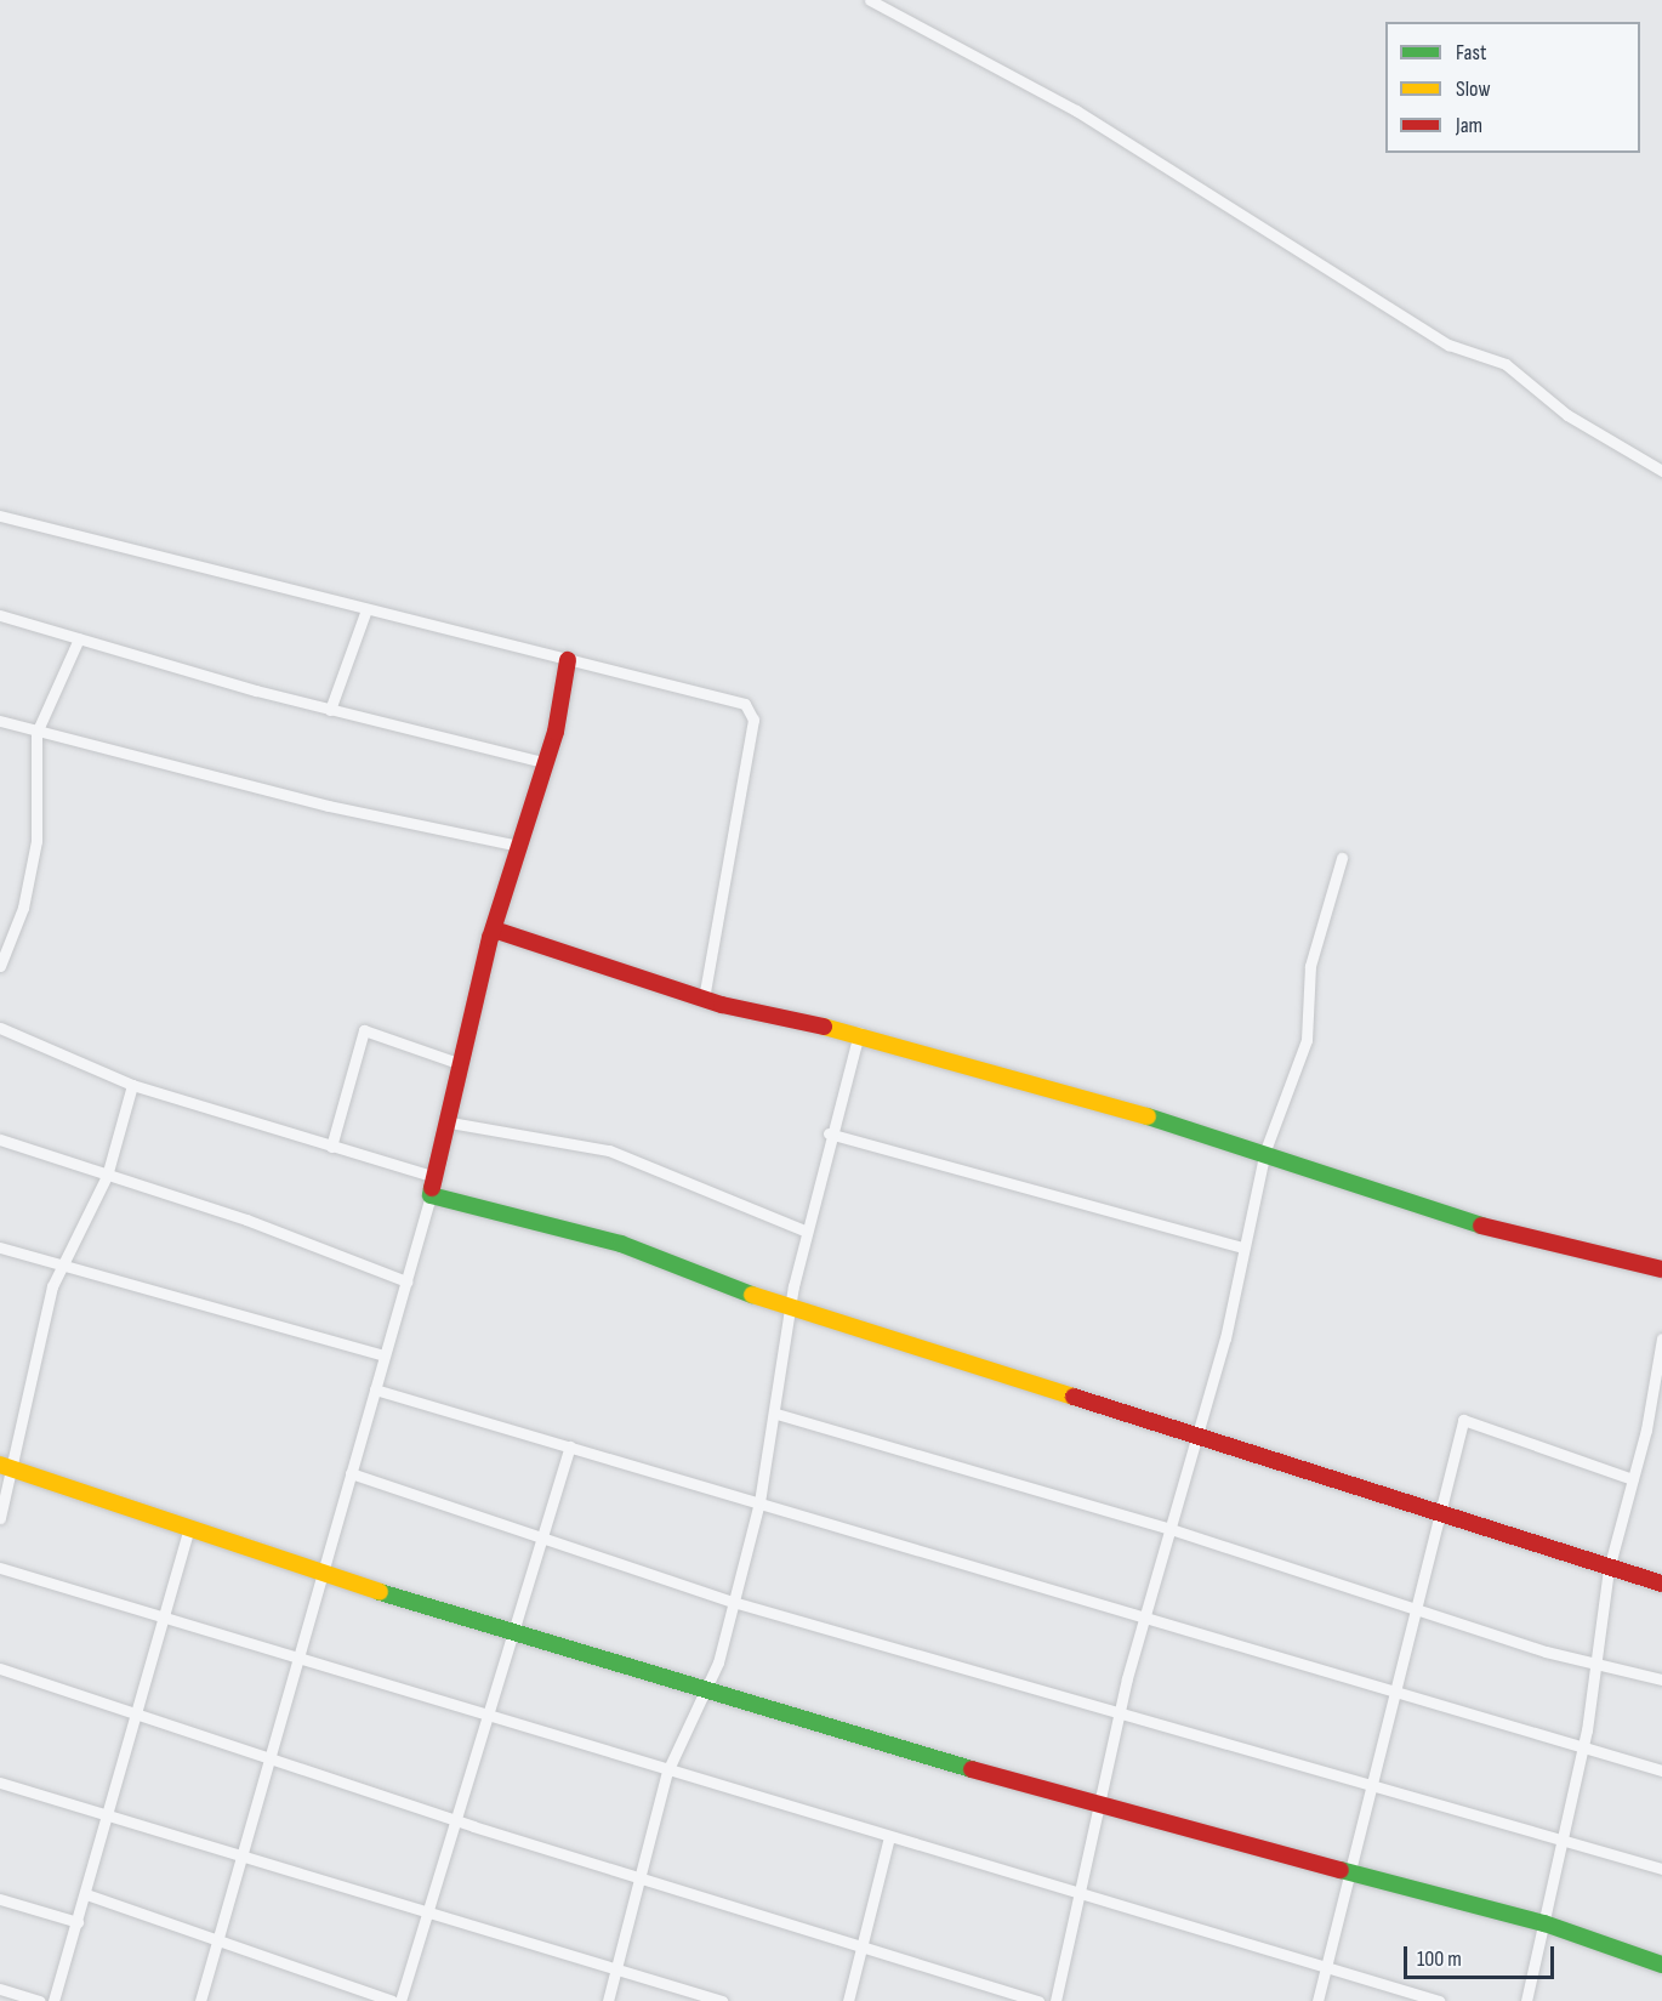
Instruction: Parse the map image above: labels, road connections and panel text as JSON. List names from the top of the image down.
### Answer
{
  "legend": ["Fast", "Slow", "Jam"],
  "scale_bar": "100 m"
}
